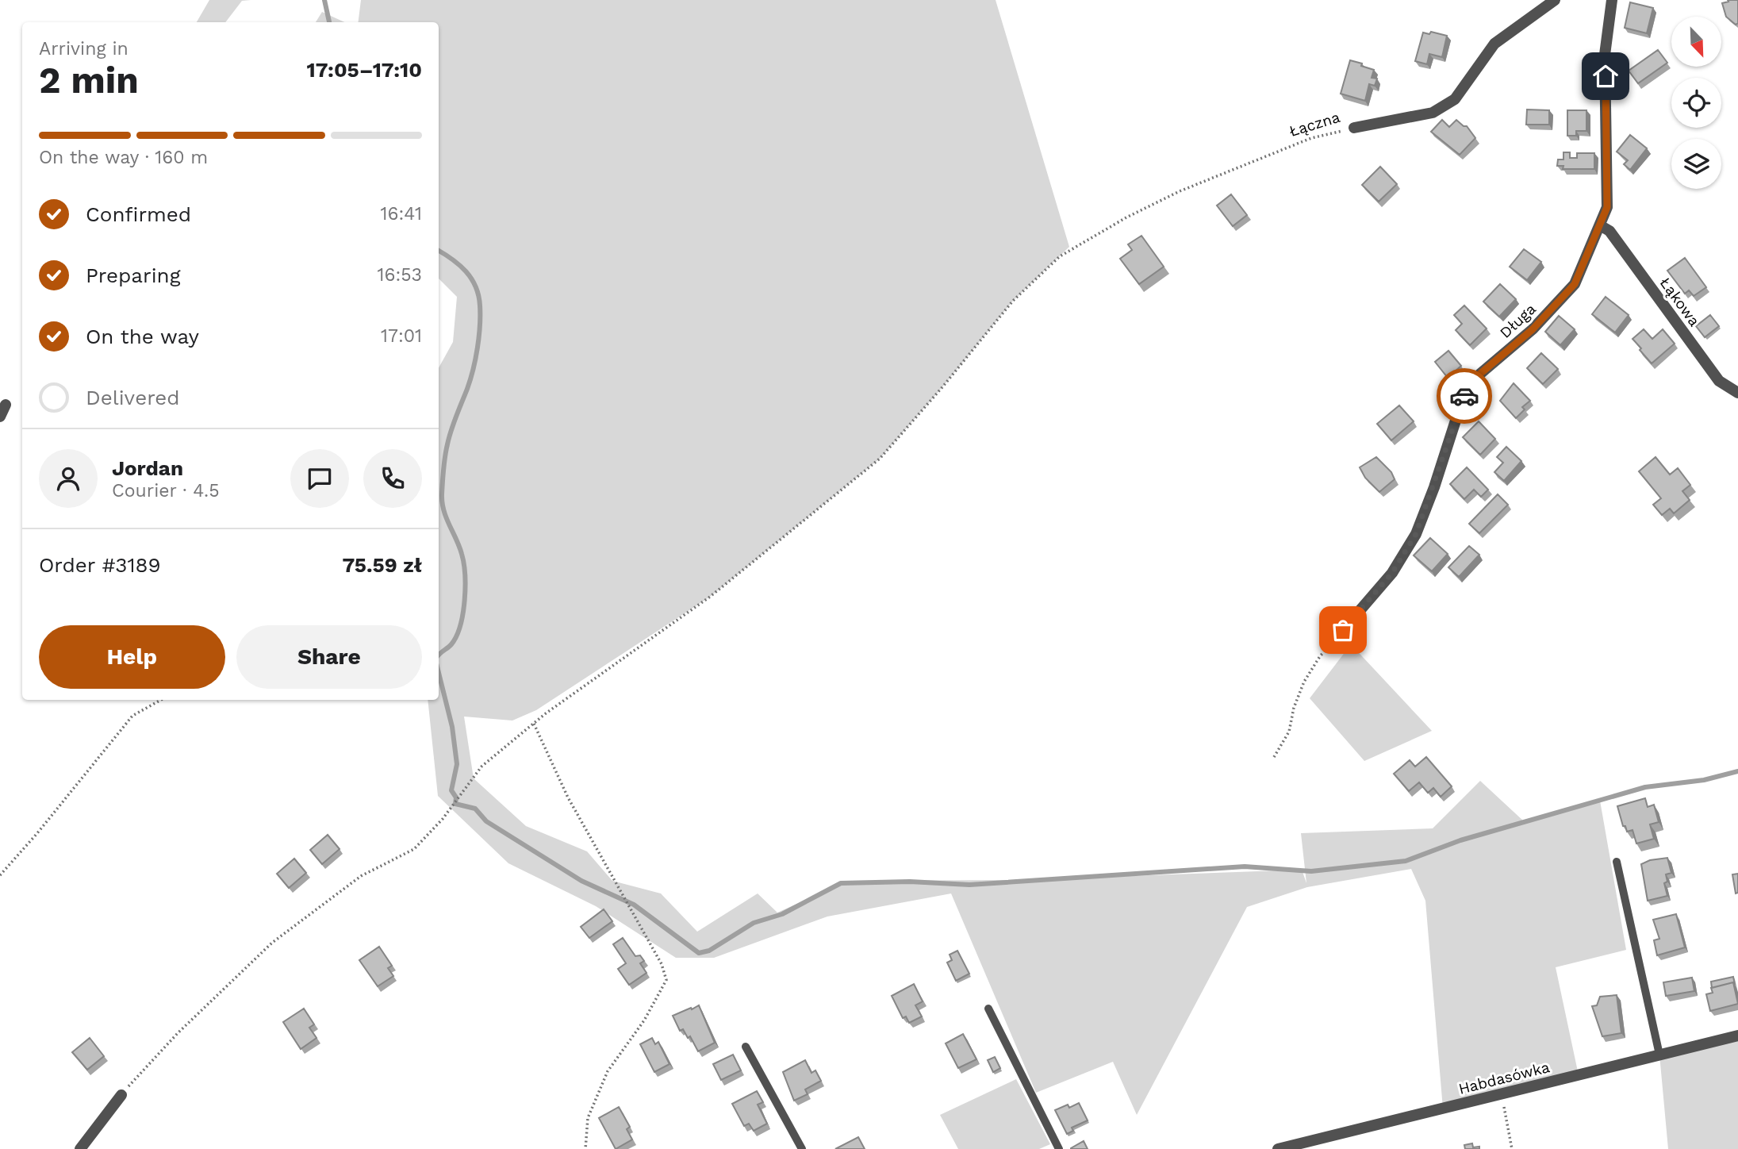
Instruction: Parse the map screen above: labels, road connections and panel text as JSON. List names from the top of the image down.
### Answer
{
  "streets": {
    "street": [
      "Łączna",
      "Łąkowa",
      "Długa",
      "Habdasówka"
    ]
  },
  "crossings": [
    ["Łąkowa", "Długa"]
  ],
  "north": "bottom right",
  "page": {
    "heading": ["2 min", "Arriving in", "17:05–17:10"],
    "panel": [
      "Jordan",
      "Courier · 4.5",
      "Order #3189",
      "75.59 zł"
    ],
    "bar": "On the way · 160 m",
    "list": [
      ["Confirmed", "16:41"],
      ["Preparing", "16:53"],
      ["On the way", "17:01"],
      "Delivered"
    ],
    "buttons": ["Help", "Share"]
  }
}
